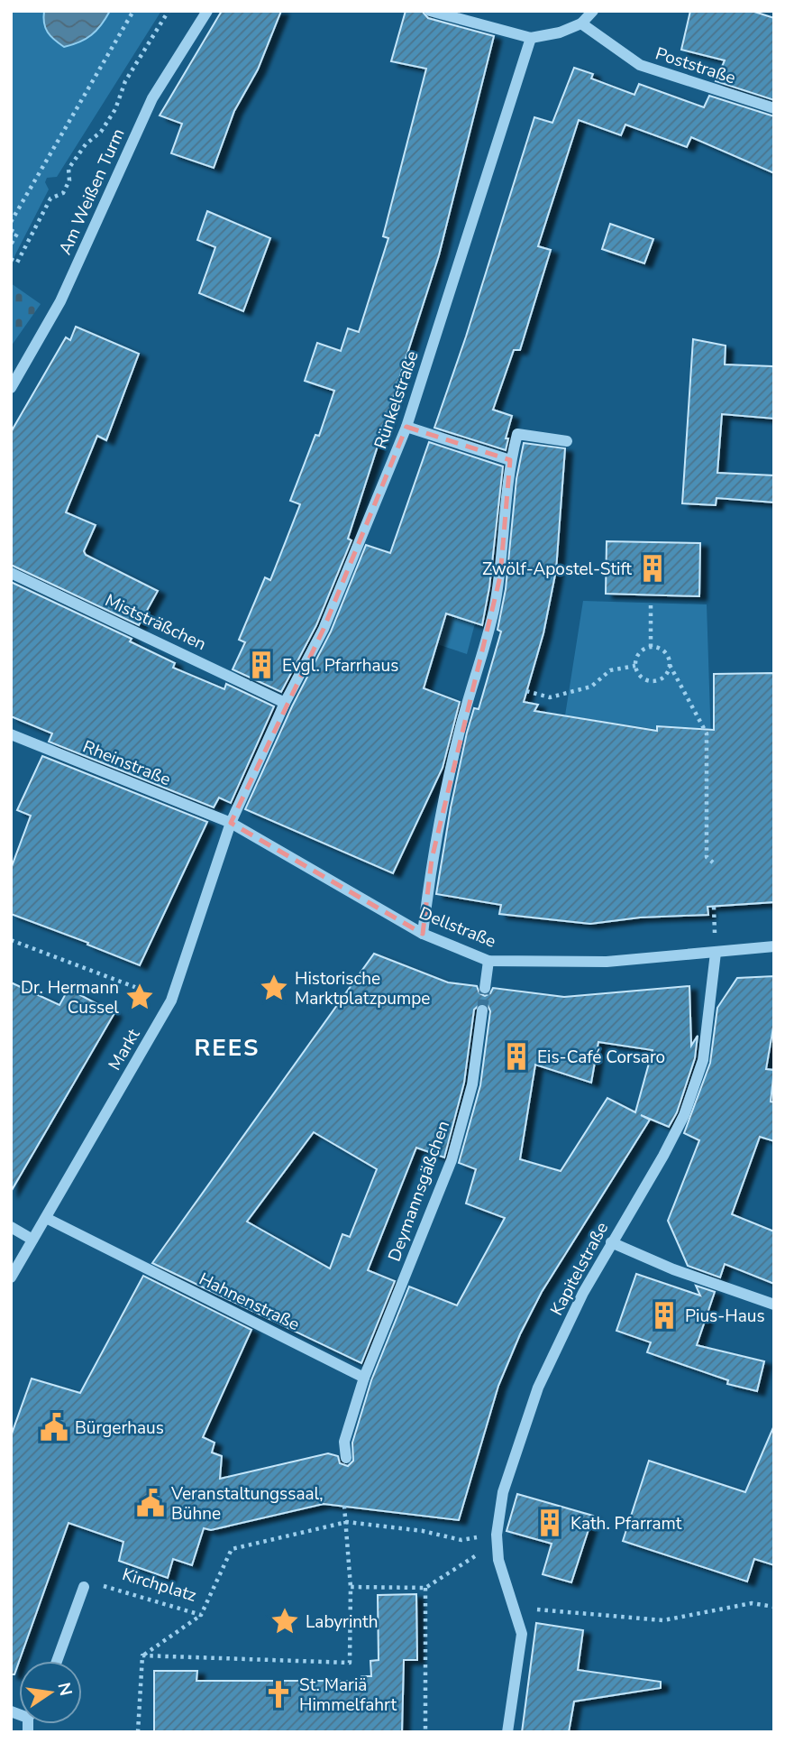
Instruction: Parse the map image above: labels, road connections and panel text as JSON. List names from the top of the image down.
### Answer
{
  "streets": {
    "street": [
      "Poststraße",
      "Am Weißen Turm",
      "Rünkelstraße",
      "Miststräßchen",
      "Rheinstraße",
      "Dellstraße",
      "Markt",
      "Deymannsgäßchen",
      "Kapitelstraße",
      "Hahnenstraße"
    ],
    "path": ["Kirchplatz"]
  },
  "crossings": [
    ["Rünkelstraße", "Miststräßchen"],
    ["Rünkelstraße", "Rheinstraße"],
    ["Rünkelstraße", "Dellstraße"],
    ["Rünkelstraße", "Markt"],
    ["Rheinstraße", "Dellstraße"],
    ["Rheinstraße", "Markt"],
    ["Dellstraße", "Markt"],
    ["Dellstraße", "Kapitelstraße"],
    ["Markt", "Hahnenstraße"],
    ["Deymannsgäßchen", "Hahnenstraße"],
    ["Kapitelstraße", "Kirchplatz"]
  ],
  "districts": ["REES"],
  "places": {
    "building": [
      "Zwölf-Apostel-Stift",
      "Evgl. Pfarrhaus",
      "Eis-Café Corsaro",
      "Pius-Haus",
      "Kath. Pfarramt"
    ],
    "place": ["Historische Marktplatzpumpe", "Dr. Hermann Cussel", "Labyrinth"],
    "public building": ["Bürgerhaus", "Veranstaltungssaal, Bühne"],
    "church": ["St. Mariä Himmelfahrt"]
  },
  "north": "right"
}
